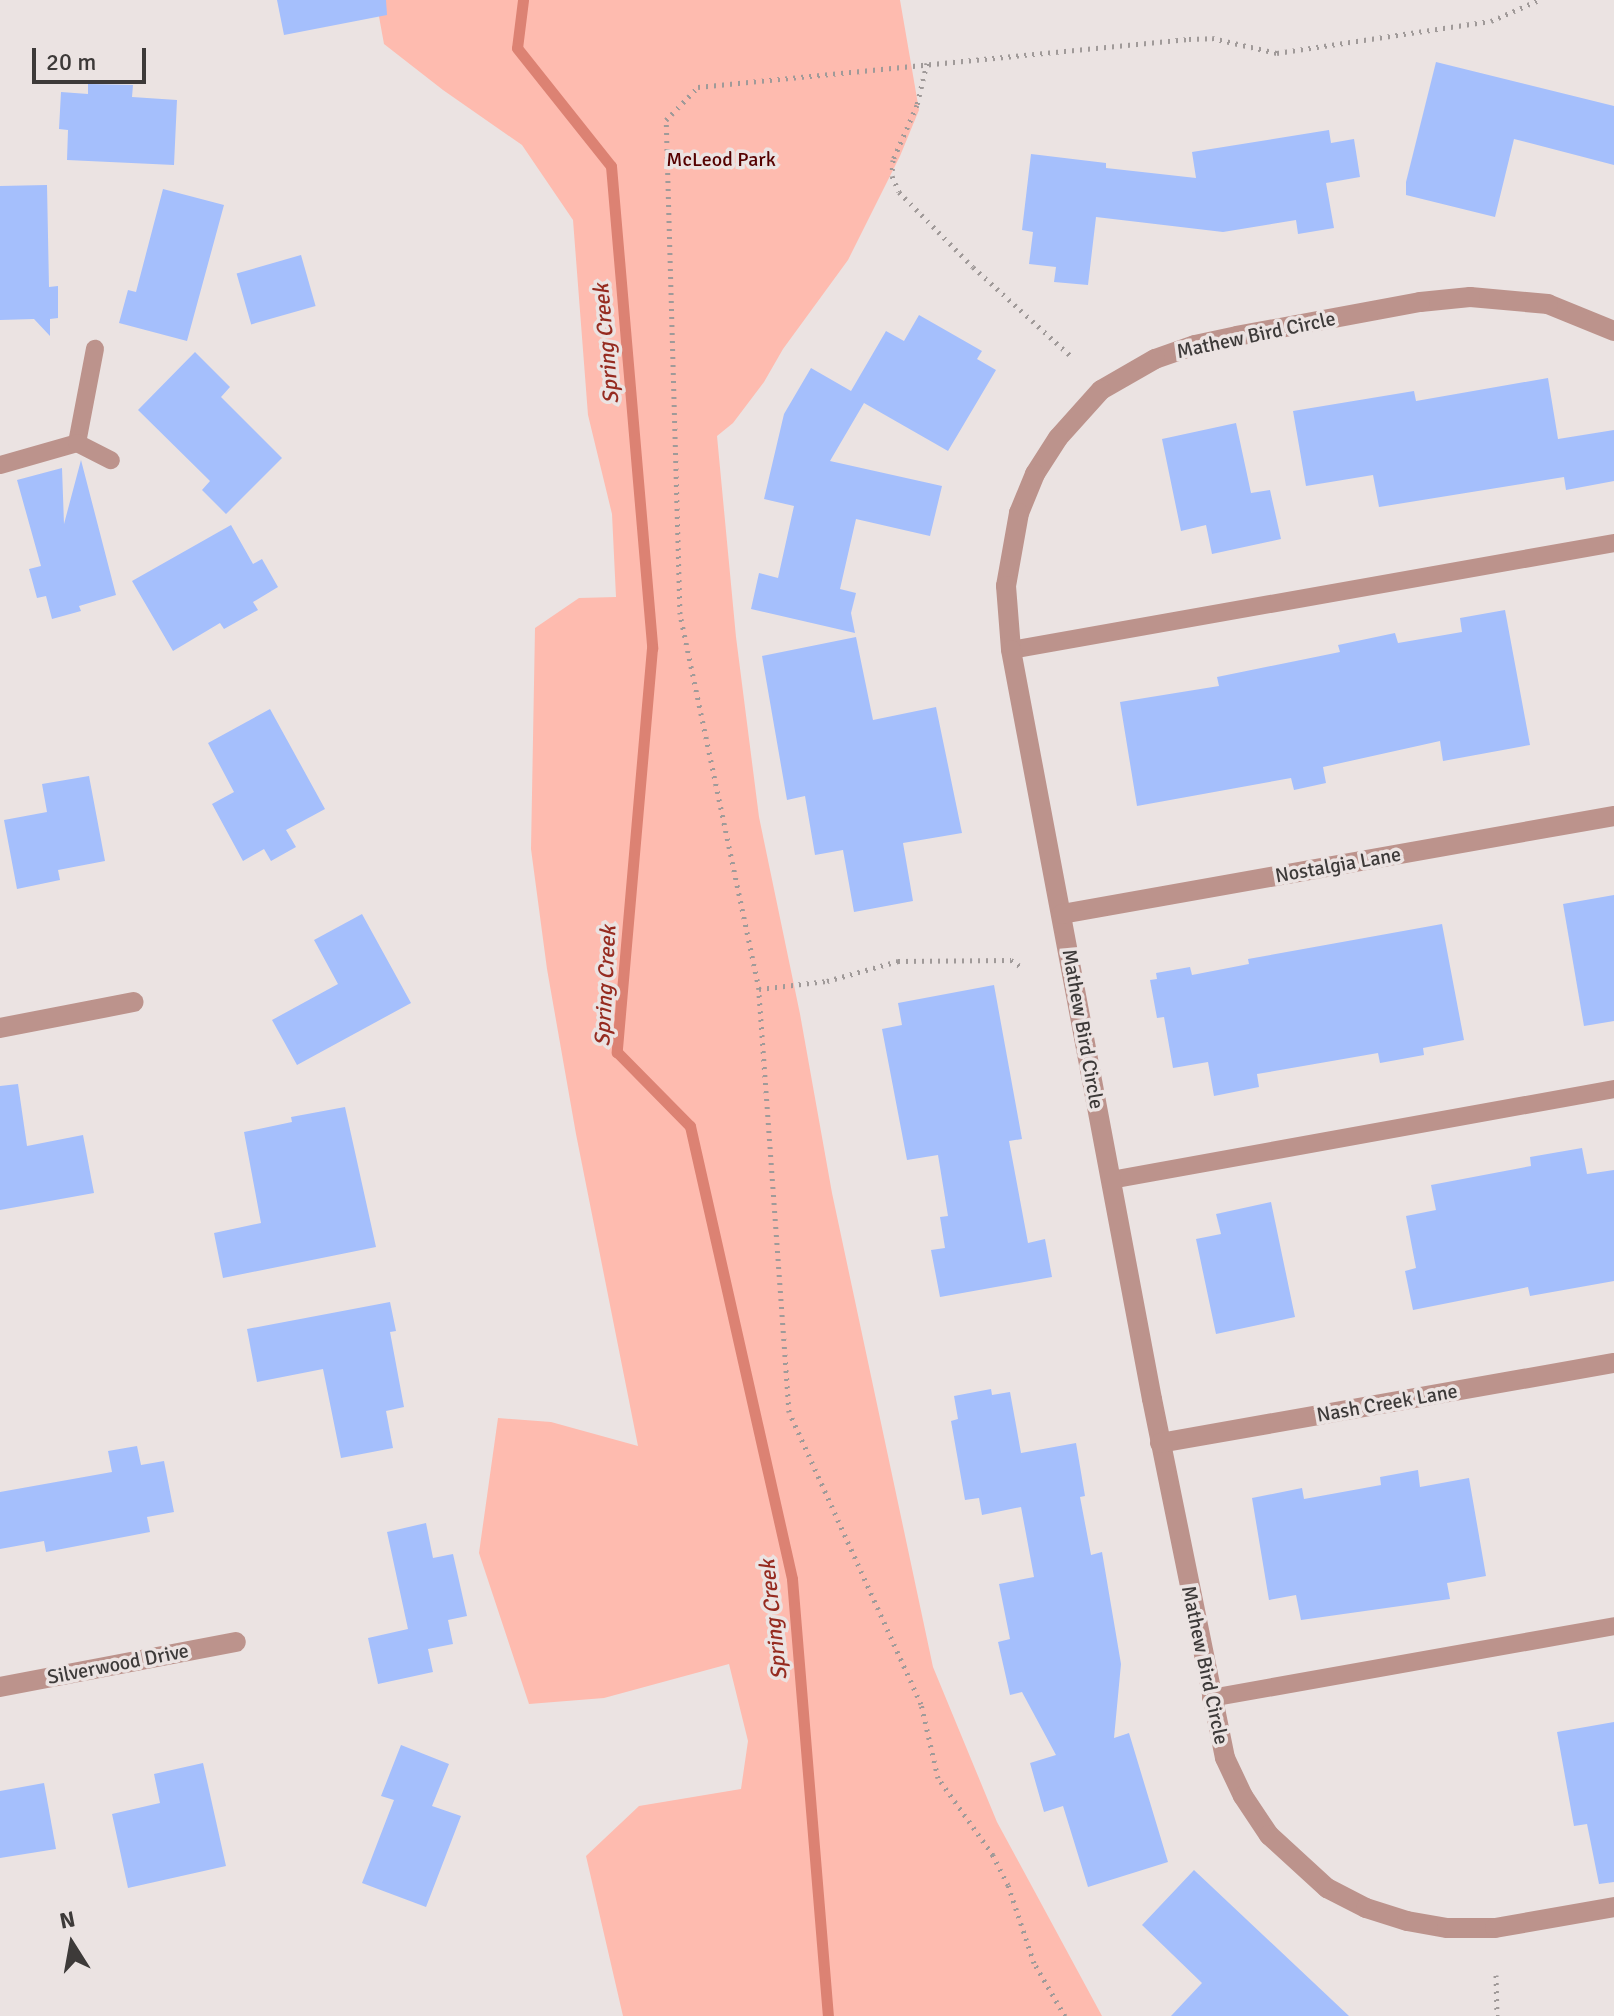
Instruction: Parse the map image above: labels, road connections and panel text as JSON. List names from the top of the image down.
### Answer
{
  "streets": {
    "street": [
      "Mathew Bird Circle",
      "Nostalgia Lane",
      "Nash Creek Lane",
      "Silverwood Drive"
    ]
  },
  "crossings": [
    ["Mathew Bird Circle", "Nostalgia Lane"],
    ["Mathew Bird Circle", "Nash Creek Lane"]
  ],
  "water": ["Spring Creek"],
  "parks": ["McLeod Park"],
  "scale_bar": "20 m",
  "north": "top"
}
